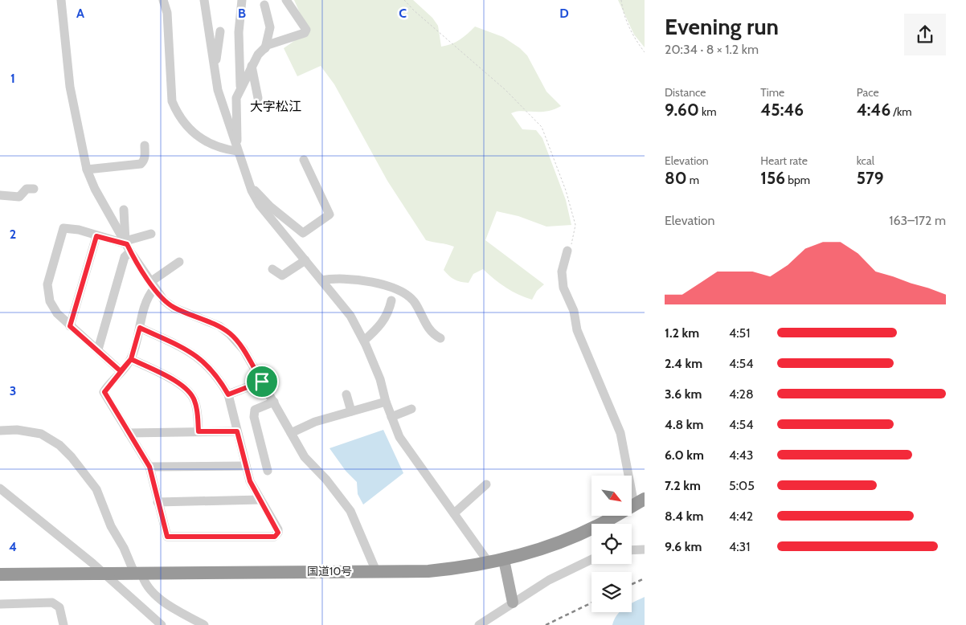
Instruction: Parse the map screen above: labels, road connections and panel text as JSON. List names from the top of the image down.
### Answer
{
  "streets": {
    "highway": ["国道10号"]
  },
  "districts": ["大字松江"],
  "north": "bottom right",
  "page": {
    "heading": ["Evening run", "20:34 · 8 × 1.2 km"],
    "stats": [
      ["Distance", "9.60 km"],
      ["Time", "45:46"],
      ["Pace", "4:46 /km"],
      ["Elevation", "80 m"],
      ["Heart rate", "156 bpm"],
      ["kcal", "579"]
    ],
    "chart": ["Elevation", "163–172 m"],
    "list": [
      {
        "name": "1.2 km",
        "note": "4:51"
      },
      {
        "name": "2.4 km",
        "note": "4:54"
      },
      {
        "name": "3.6 km",
        "note": "4:28"
      },
      {
        "name": "4.8 km",
        "note": "4:54"
      },
      {
        "name": "6.0 km",
        "note": "4:43"
      },
      {
        "name": "7.2 km",
        "note": "5:05"
      },
      {
        "name": "8.4 km",
        "note": "4:42"
      },
      {
        "name": "9.6 km",
        "note": "4:31"
      }
    ]
  },
  "grid": {
    "columns": [
      "A",
      "B",
      "C",
      "D"
    ],
    "rows": [
      "1",
      "2",
      "3",
      "4"
    ]
  }
}
